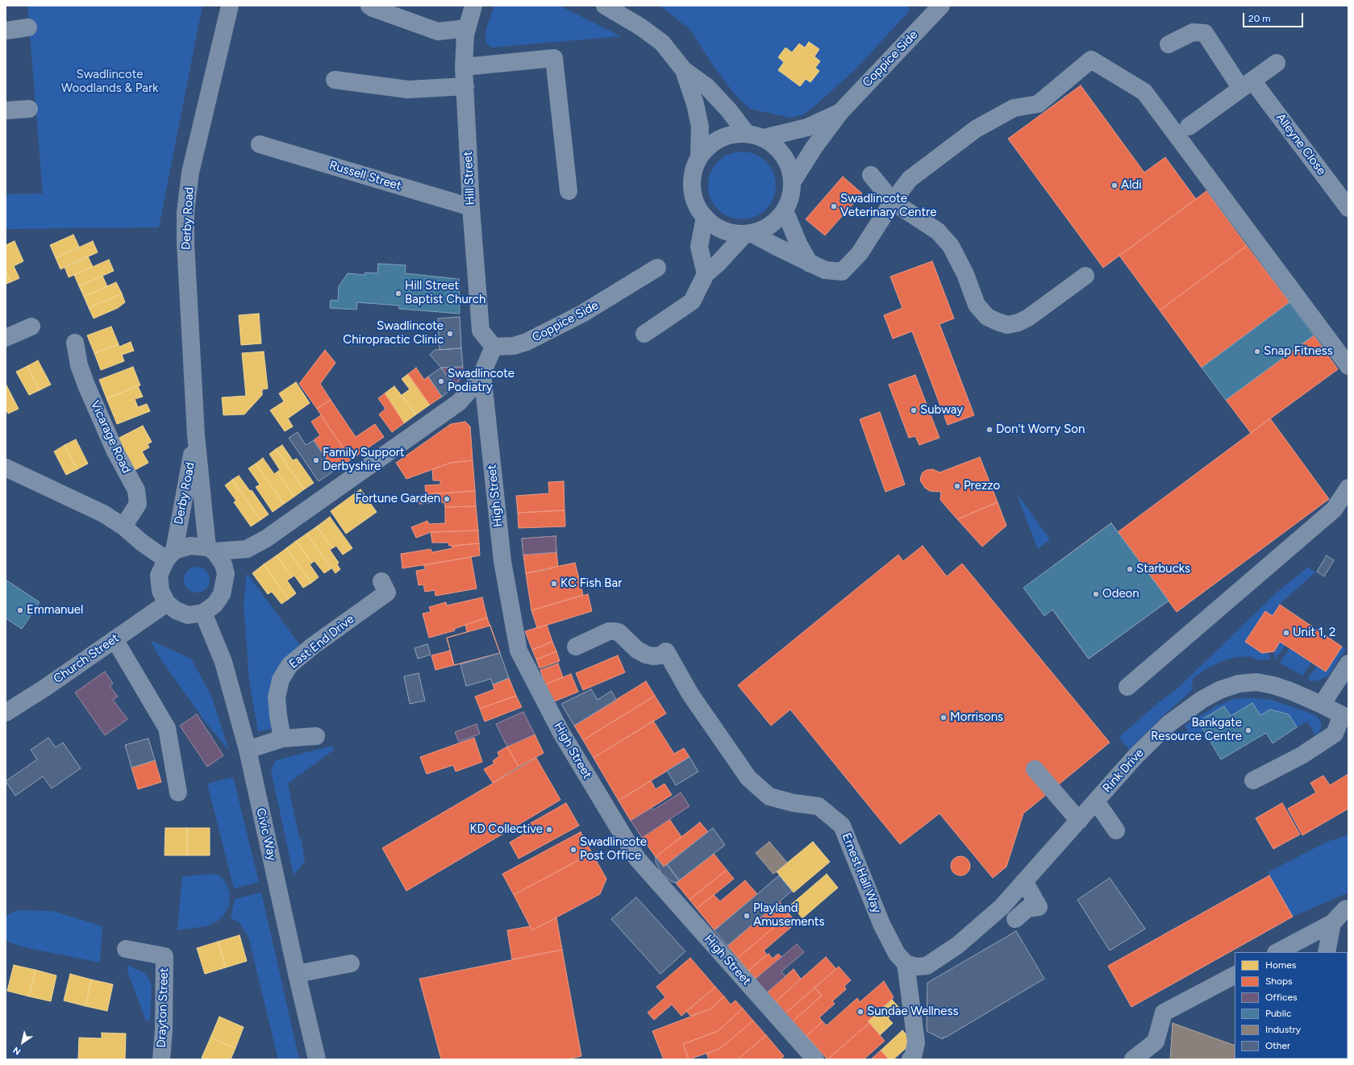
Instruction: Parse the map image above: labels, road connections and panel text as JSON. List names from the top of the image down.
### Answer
{
  "streets": {
    "main road": ["Derby Road", "Church Street", "Civic Way"],
    "street": [
      "Coppice Side",
      "Alleyne Close",
      "Russell Street",
      "Hill Street",
      "Vicarage Road",
      "High Street",
      "East End Drive",
      "Rink Drive",
      "Ernest Hall Way",
      "Drayton Street"
    ]
  },
  "crossings": [
    ["Coppice Side", "Hill Street"],
    ["Russell Street", "Hill Street"],
    ["Derby Road", "Church Street"],
    ["Derby Road", "Civic Way"],
    ["Church Street", "Civic Way"],
    ["Rink Drive", "Ernest Hall Way"]
  ],
  "parks": ["Swadlincote Woodlands & Park"],
  "places": [
    "Aldi",
    "Swadlincote Veterinary Centre",
    "Hill Street Baptist Church",
    "Swadlincote Chiropractic Clinic",
    "Snap Fitness",
    "Swadlincote Podiatry",
    "Subway",
    "Don't Worry Son",
    "Family Support Derbyshire",
    "Prezzo",
    "Fortune Garden",
    "Starbucks",
    "KC Fish Bar",
    "Odeon",
    "Emmanuel",
    "Unit 1, 2",
    "Morrisons",
    "Bankgate Resource Centre",
    "KD Collective",
    "Swadlincote Post Office",
    "Playland Amusements",
    "Sundae Wellness"
  ],
  "legend": [
    "Homes",
    "Shops",
    "Offices",
    "Public",
    "Industry",
    "Other"
  ],
  "scale_bar": "20 m",
  "north": "bottom left"
}
